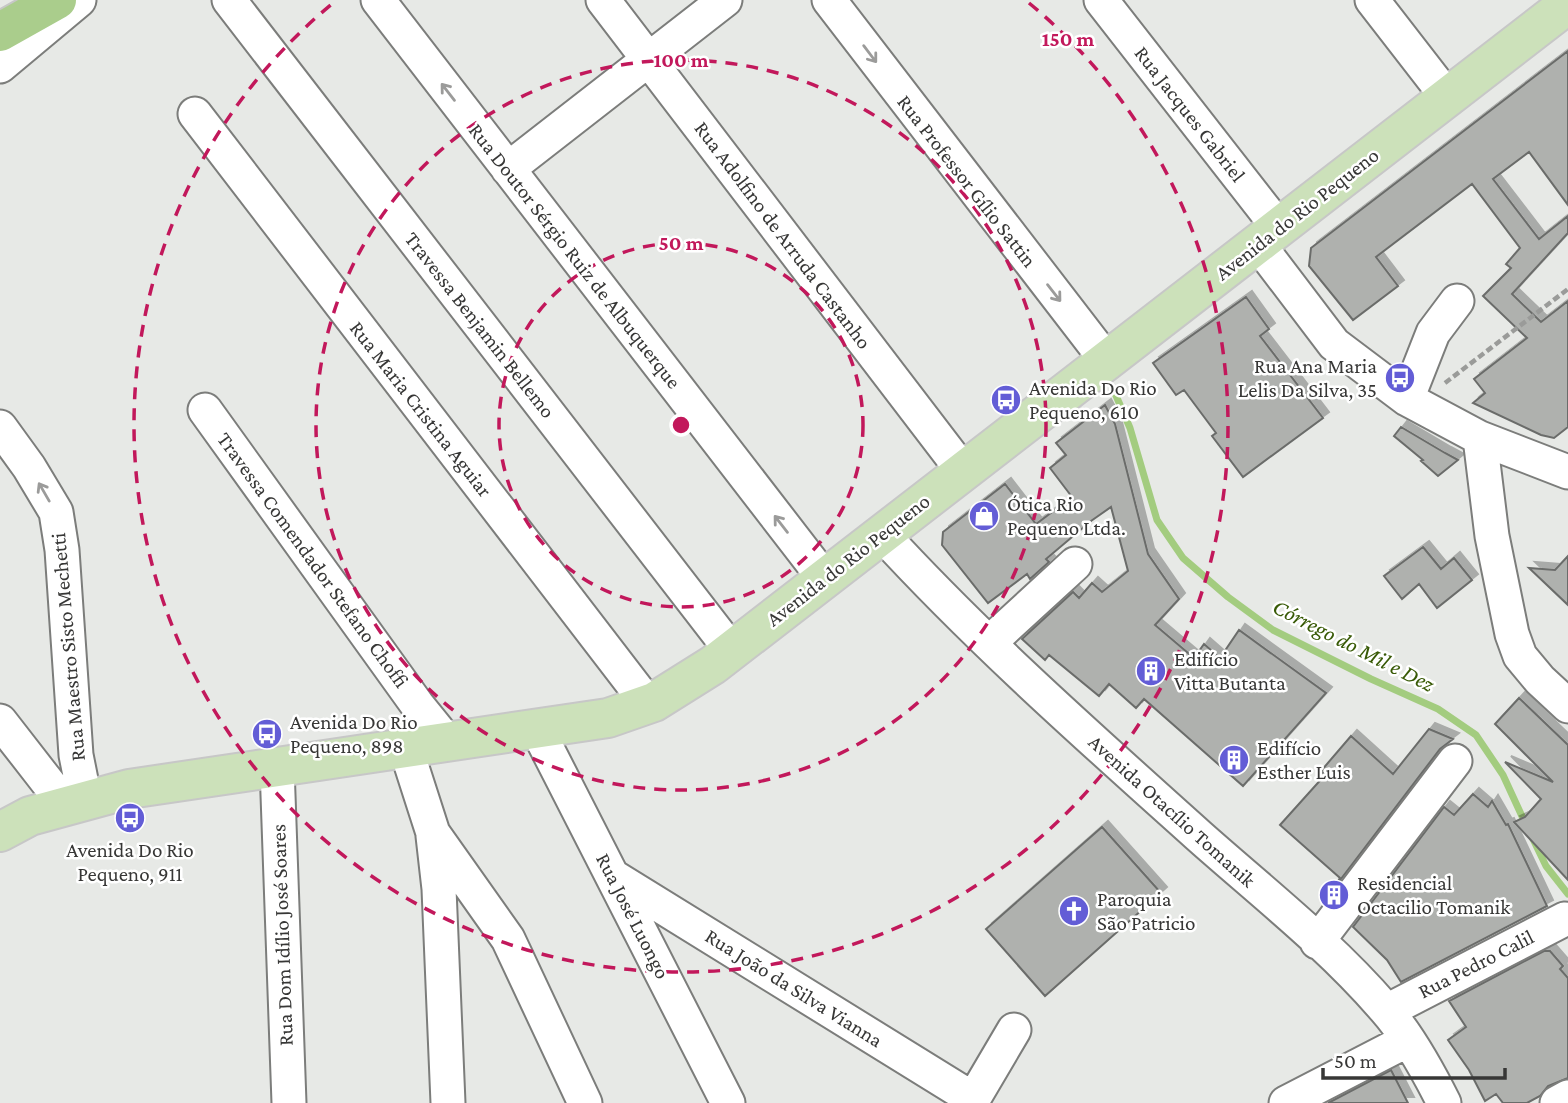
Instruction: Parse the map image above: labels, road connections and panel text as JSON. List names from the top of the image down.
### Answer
{
  "streets": {
    "main road": ["Avenida do Rio Pequeno"],
    "street": [
      "Rua Jacques Gabriel",
      "Rua Professor Gílio Sattin",
      "Rua Adolfino de Arruda Castanho",
      "Rua Doutor Sérgio Ruiz de Albuquerque",
      "Travessa Benjamin Bellemo",
      "Rua Maria Cristina Aguiar",
      "Travessa Comendador Stefano Choffi",
      "Rua Maestro Sisto Mechetti",
      "Avenida Otacílio Tomanik",
      "Rua José Luongo",
      "Rua Dom Idílio José Soares",
      "Rua Pedro Calil",
      "Rua João da Silva Vianna"
    ]
  },
  "crossings": [
    ["Rua Jacques Gabriel", "Avenida do Rio Pequeno"],
    ["Rua Professor Gílio Sattin", "Avenida do Rio Pequeno"],
    ["Avenida do Rio Pequeno", "Rua Adolfino de Arruda Castanho"],
    ["Avenida do Rio Pequeno", "Rua Doutor Sérgio Ruiz de Albuquerque"],
    ["Avenida do Rio Pequeno", "Travessa Benjamin Bellemo"],
    ["Avenida do Rio Pequeno", "Rua Maria Cristina Aguiar"],
    ["Avenida do Rio Pequeno", "Travessa Comendador Stefano Choffi"],
    ["Avenida do Rio Pequeno", "Rua Maestro Sisto Mechetti"],
    ["Avenida do Rio Pequeno", "Avenida Otacílio Tomanik"],
    ["Avenida do Rio Pequeno", "Rua José Luongo"],
    ["Avenida do Rio Pequeno", "Rua Dom Idílio José Soares"],
    ["Avenida Otacílio Tomanik", "Rua Pedro Calil"],
    ["Rua José Luongo", "Rua João da Silva Vianna"]
  ],
  "one_way": ["Rua Professor Gílio Sattin", "Rua Doutor Sérgio Ruiz de Albuquerque", "Rua Maestro Sisto Mechetti"],
  "water": ["Córrego do Mil e Dez"],
  "places": {
    "bus stop": [
      "Rua Ana Maria Lelis Da Silva, 35",
      "Avenida Do Rio Pequeno, 610",
      "Avenida Do Rio Pequeno, 898",
      "Avenida Do Rio Pequeno, 911"
    ],
    "shop": ["Ótica Rio Pequeno Ltda."],
    "building": ["Edifício Vitta Butanta", "Edifício Esther Luis", "Residencial Octacilio Tomanik"],
    "church": ["Paroquia São Patricio"]
  },
  "scale_bar": "50 m",
  "rings": ["150 m", "100 m", "50 m"]
}
